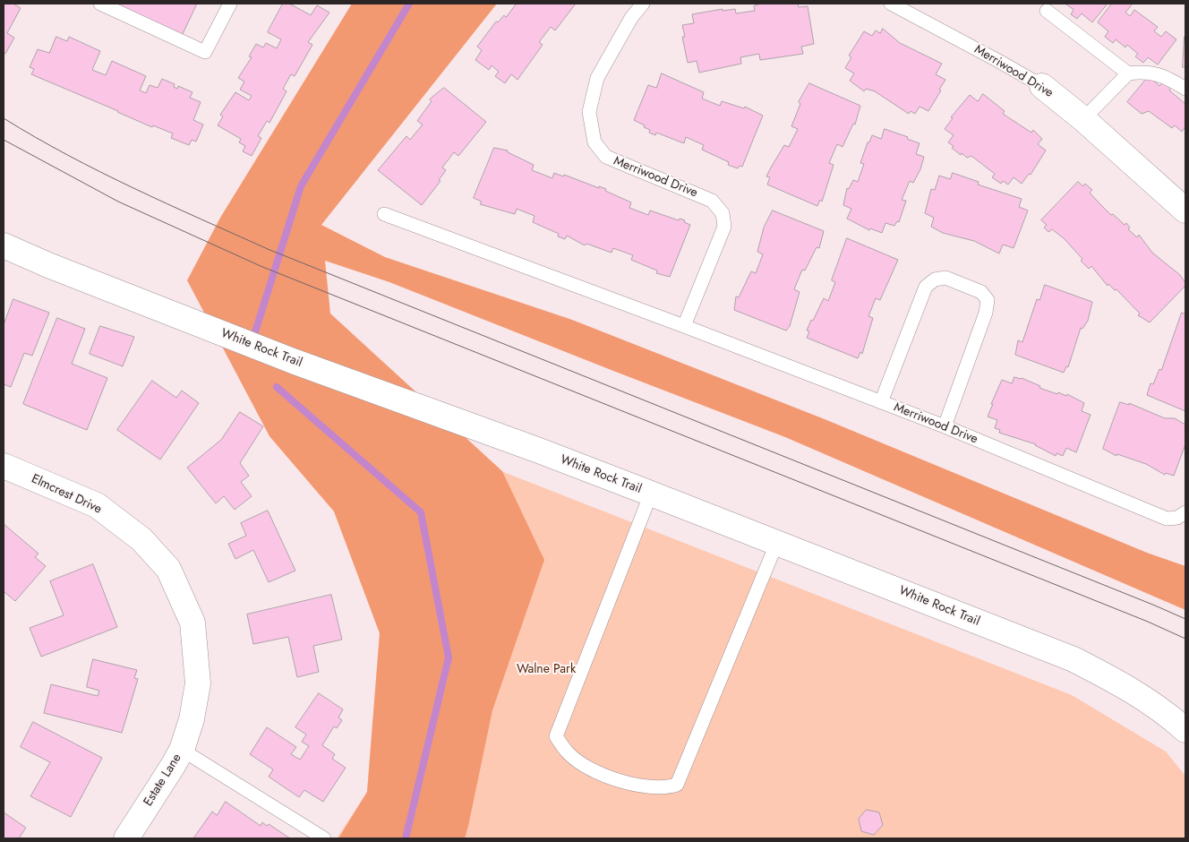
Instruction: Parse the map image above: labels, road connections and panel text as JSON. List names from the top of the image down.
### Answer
{
  "streets": {
    "street": [
      "Merriwood Drive",
      "White Rock Trail",
      "Elmcrest Drive",
      "Estate Lane"
    ]
  },
  "crossings": [
    ["Elmcrest Drive", "Estate Lane"]
  ],
  "parks": ["Walne Park"]
}
